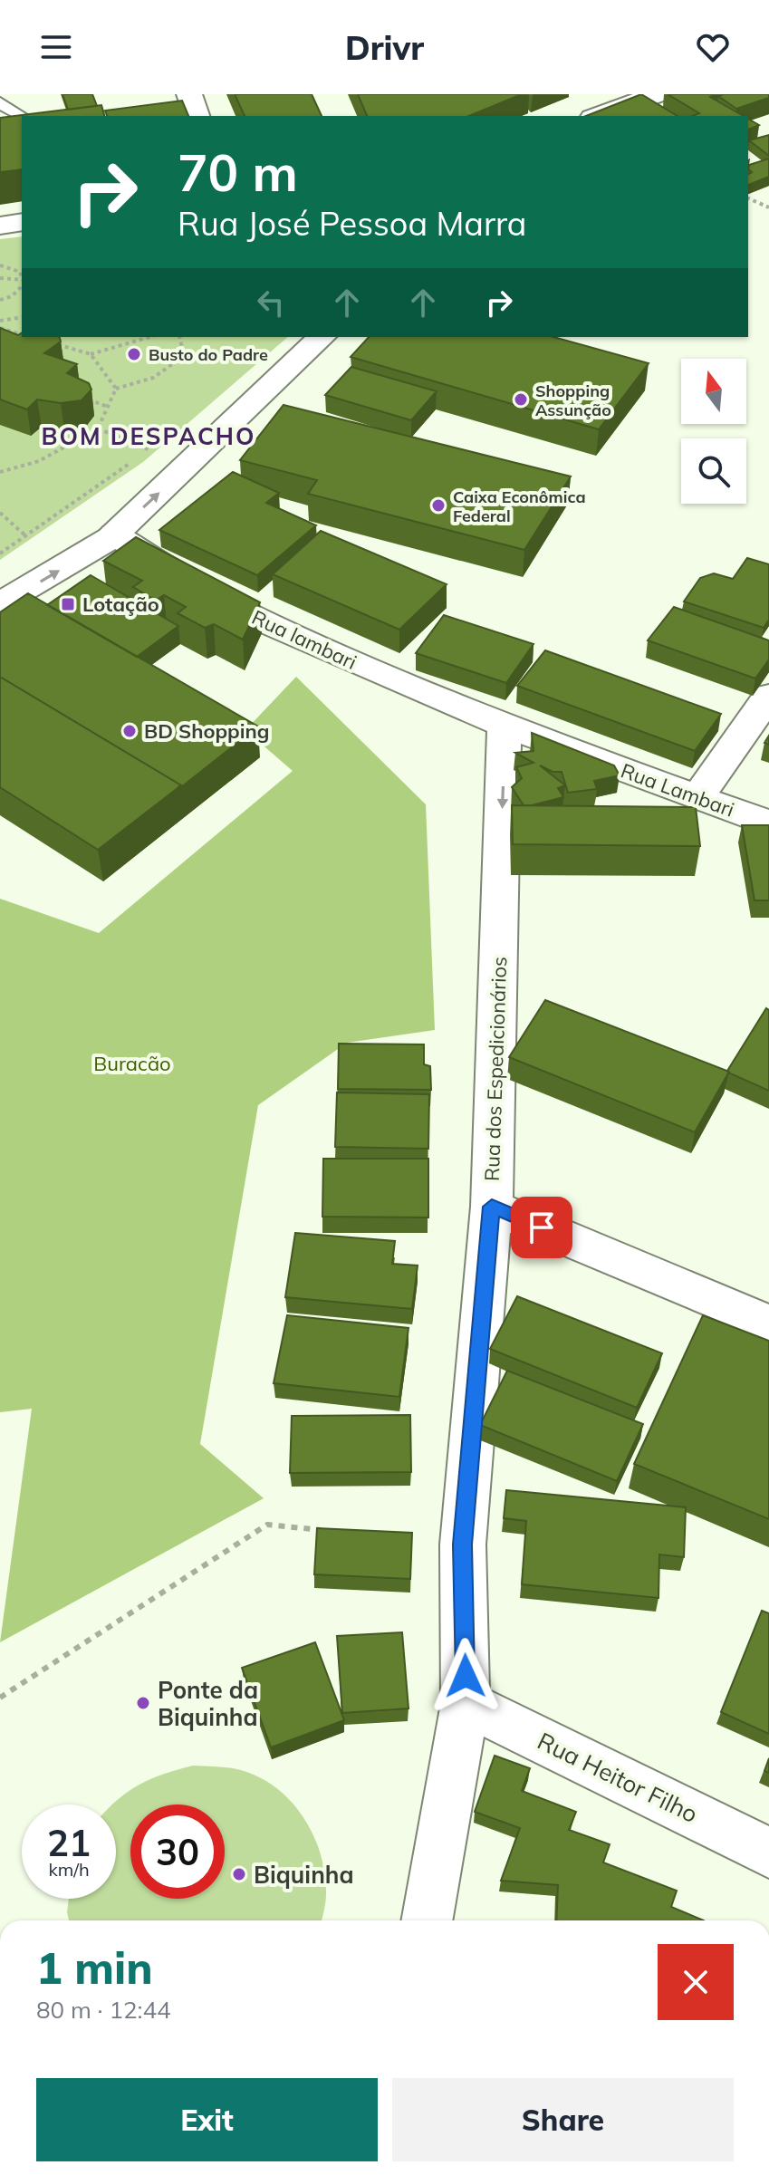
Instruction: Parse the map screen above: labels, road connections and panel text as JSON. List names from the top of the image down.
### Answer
{
  "streets": {
    "street": [
      "Rua lambari",
      "Rua Lambari",
      "Rua dos Espedicionários",
      "Rua Heitor Filho"
    ]
  },
  "crossings": [
    ["Rua lambari", "Rua Lambari"],
    ["Rua lambari", "Rua dos Espedicionários"],
    ["Rua Lambari", "Rua dos Espedicionários"],
    ["Rua dos Espedicionários", "Rua Heitor Filho"]
  ],
  "one_way": ["Rua dos Espedicionários"],
  "districts": ["BOM DESPACHO"],
  "parks": ["Buracão"],
  "places": {
    "other": [
      "Busto do Padre",
      "Shopping Assunção",
      "Caixa Econômica Federal",
      "BD Shopping",
      "Ponte da Biquinha",
      "Biquinha"
    ],
    "transit": ["Lotação"]
  },
  "north": "top",
  "page": {
    "header": "Drivr",
    "turn": ["70 m", "Rua José Pessoa Marra"],
    "speed": "21 km/h",
    "limit": "30",
    "heading": ["1 min", "80 m · 12:44"],
    "buttons": ["Exit", "Share"]
  }
}
